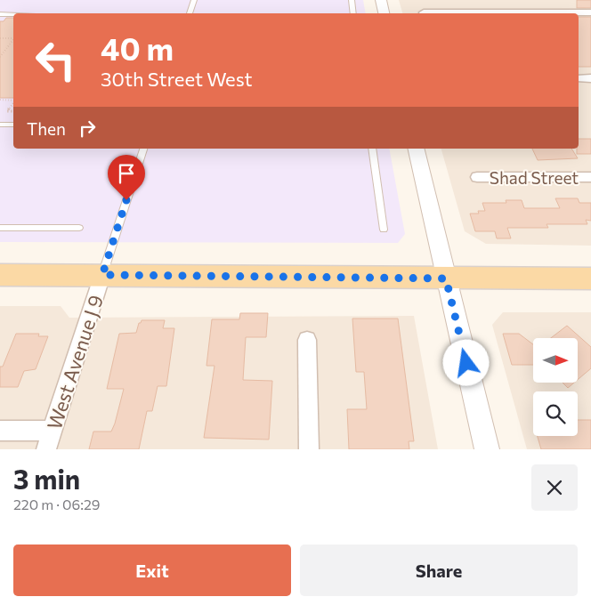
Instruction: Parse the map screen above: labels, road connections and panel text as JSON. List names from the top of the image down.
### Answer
{
  "streets": {
    "street": ["Shad Street", "West Avenue J 9"]
  },
  "north": "right",
  "page": {
    "turn": ["40 m", "30th Street West"],
    "then": "Then",
    "heading": ["3 min", "220 m · 06:29"],
    "buttons": ["Exit", "Share"]
  }
}
